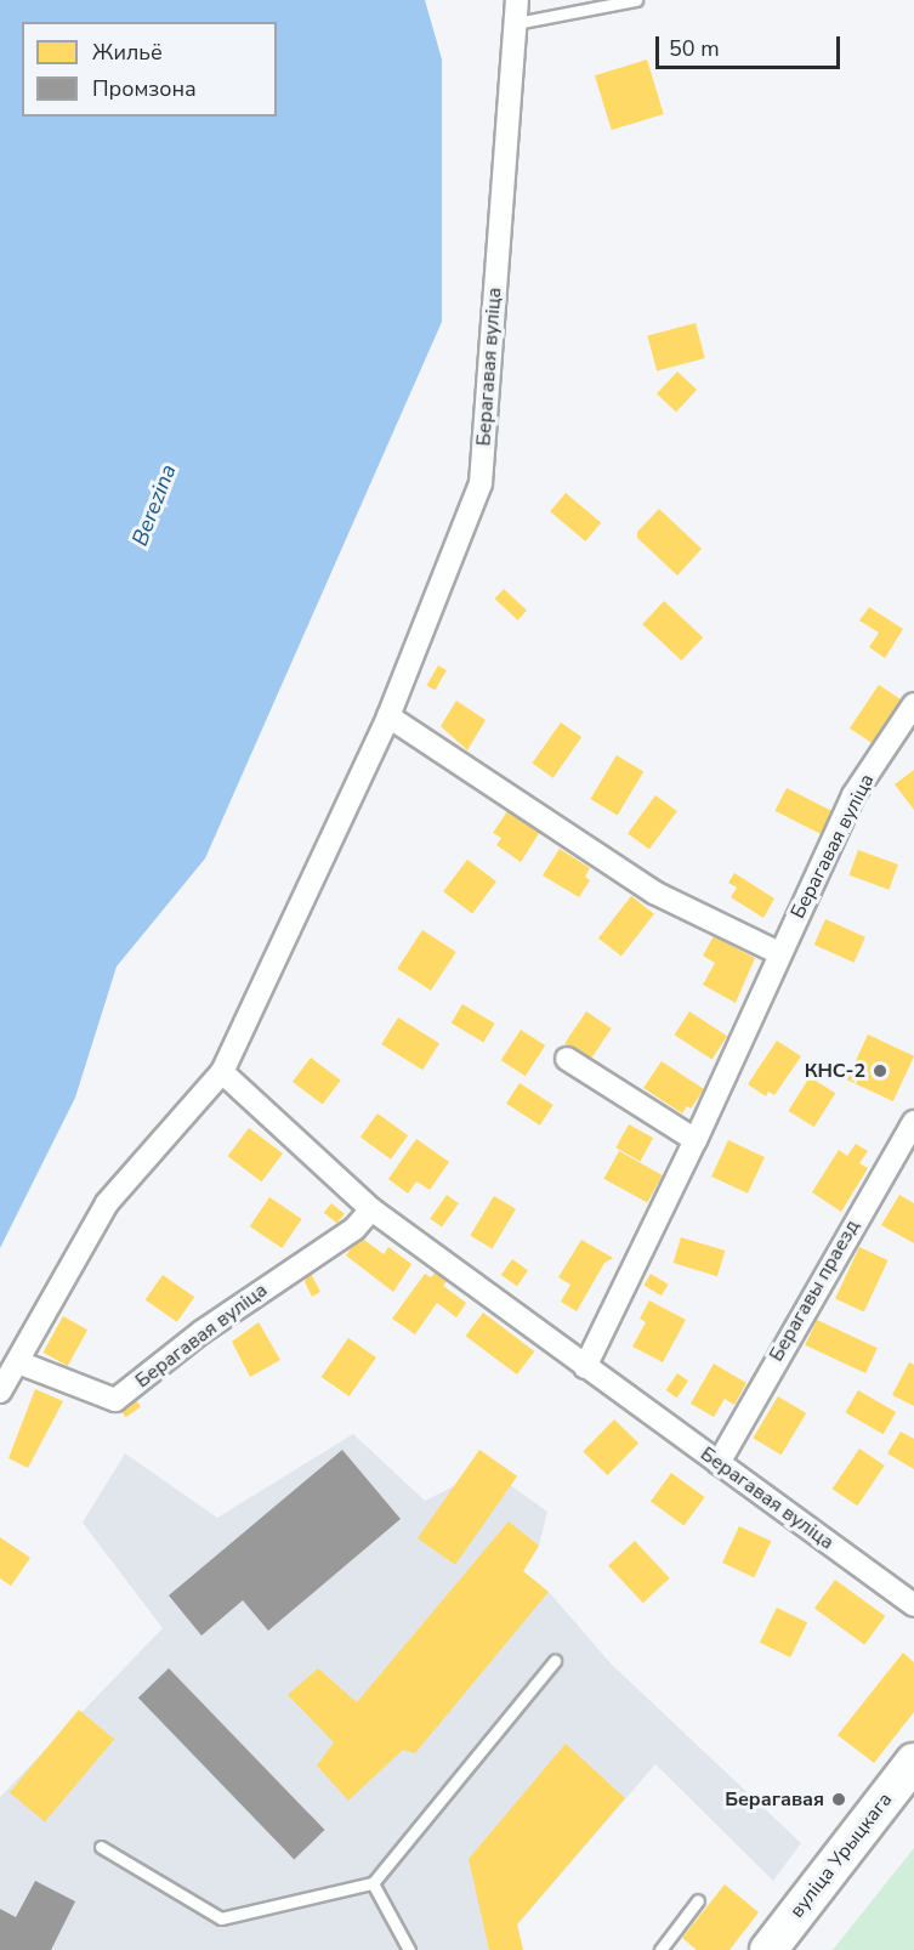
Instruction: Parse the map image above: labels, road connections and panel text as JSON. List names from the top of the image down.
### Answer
{
  "streets": {
    "main road": ["вуліца Урыцкага"],
    "street": ["Берагавая вуліца", "Берагавы праезд"]
  },
  "crossings": [
    ["Берагавая вуліца", "Берагавы праезд"]
  ],
  "water": ["Berezina"],
  "places": ["КНС-2", "Берагавая"],
  "legend": ["Жильё", "Промзона"],
  "scale_bar": "50 m"
}
